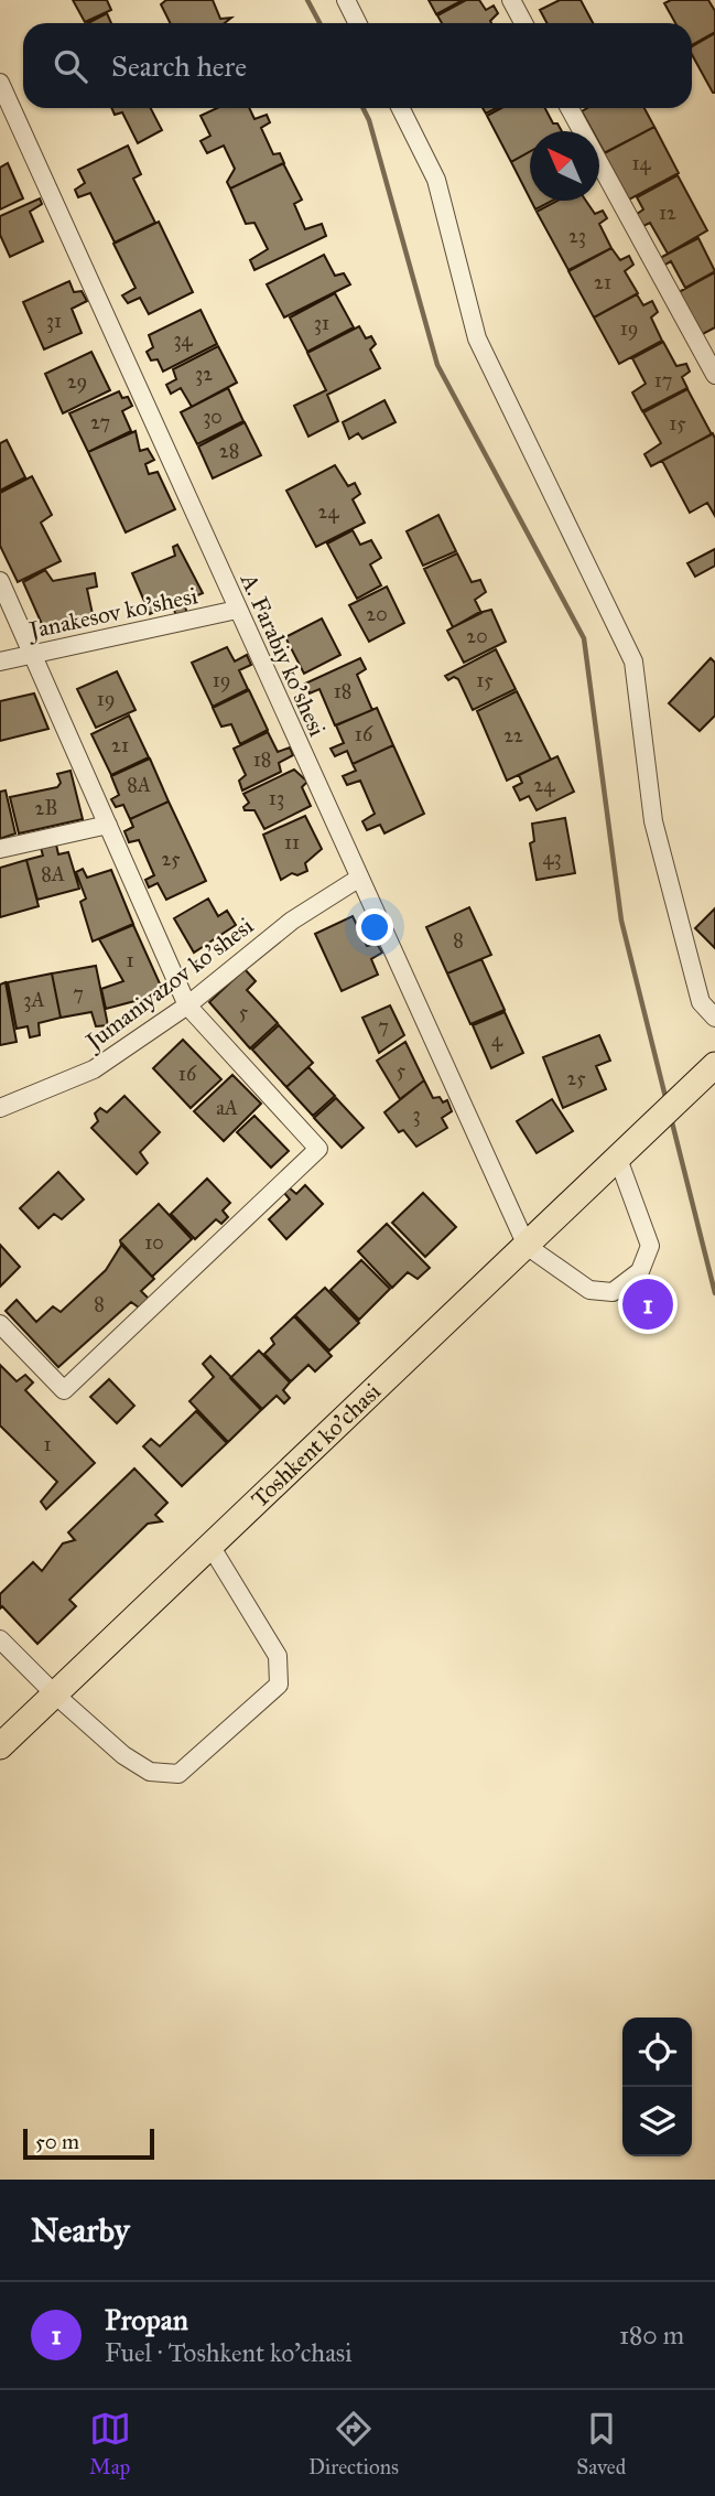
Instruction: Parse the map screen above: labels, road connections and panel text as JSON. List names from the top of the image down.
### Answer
{
  "streets": {
    "highway": ["Toshkent ko'chasi"],
    "street": ["Janakesov ko'shesi", "A. Farabiy ko'shesi", "Jumaniyazov ko'shesi"]
  },
  "crossings": [
    ["Janakesov ko'shesi", "A. Farabiy ko'shesi"],
    ["A. Farabiy ko'shesi", "Jumaniyazov ko'shesi"],
    ["A. Farabiy ko'shesi", "Toshkent ko'chasi"]
  ],
  "house_numbers": [
    "14",
    "12",
    "23",
    "21",
    "31",
    "31",
    "19",
    "34",
    "32",
    "17",
    "29",
    "30",
    "27",
    "15",
    "28",
    "24",
    "20",
    "20",
    "19",
    "15",
    "18",
    "19",
    "16",
    "22",
    "21",
    "18",
    "8A",
    "24",
    "13",
    "2B",
    "11",
    "43",
    "25",
    "8A",
    "8",
    "1",
    "7",
    "3A",
    "5",
    "7",
    "4",
    "5",
    "16",
    "25",
    "aA",
    "3",
    "10",
    "8",
    "1"
  ],
  "scale_bar": "50 m",
  "north": "top left",
  "page": {
    "search": "Search here",
    "pins": "1",
    "scale": "50 m",
    "heading": "Nearby",
    "list": [
      {
        "mark": "1",
        "name": "Propan",
        "note": "Fuel · Toshkent ko'chasi",
        "value": "180 m"
      }
    ],
    "nav": ["Map", "Directions", "Saved"]
  }
}
